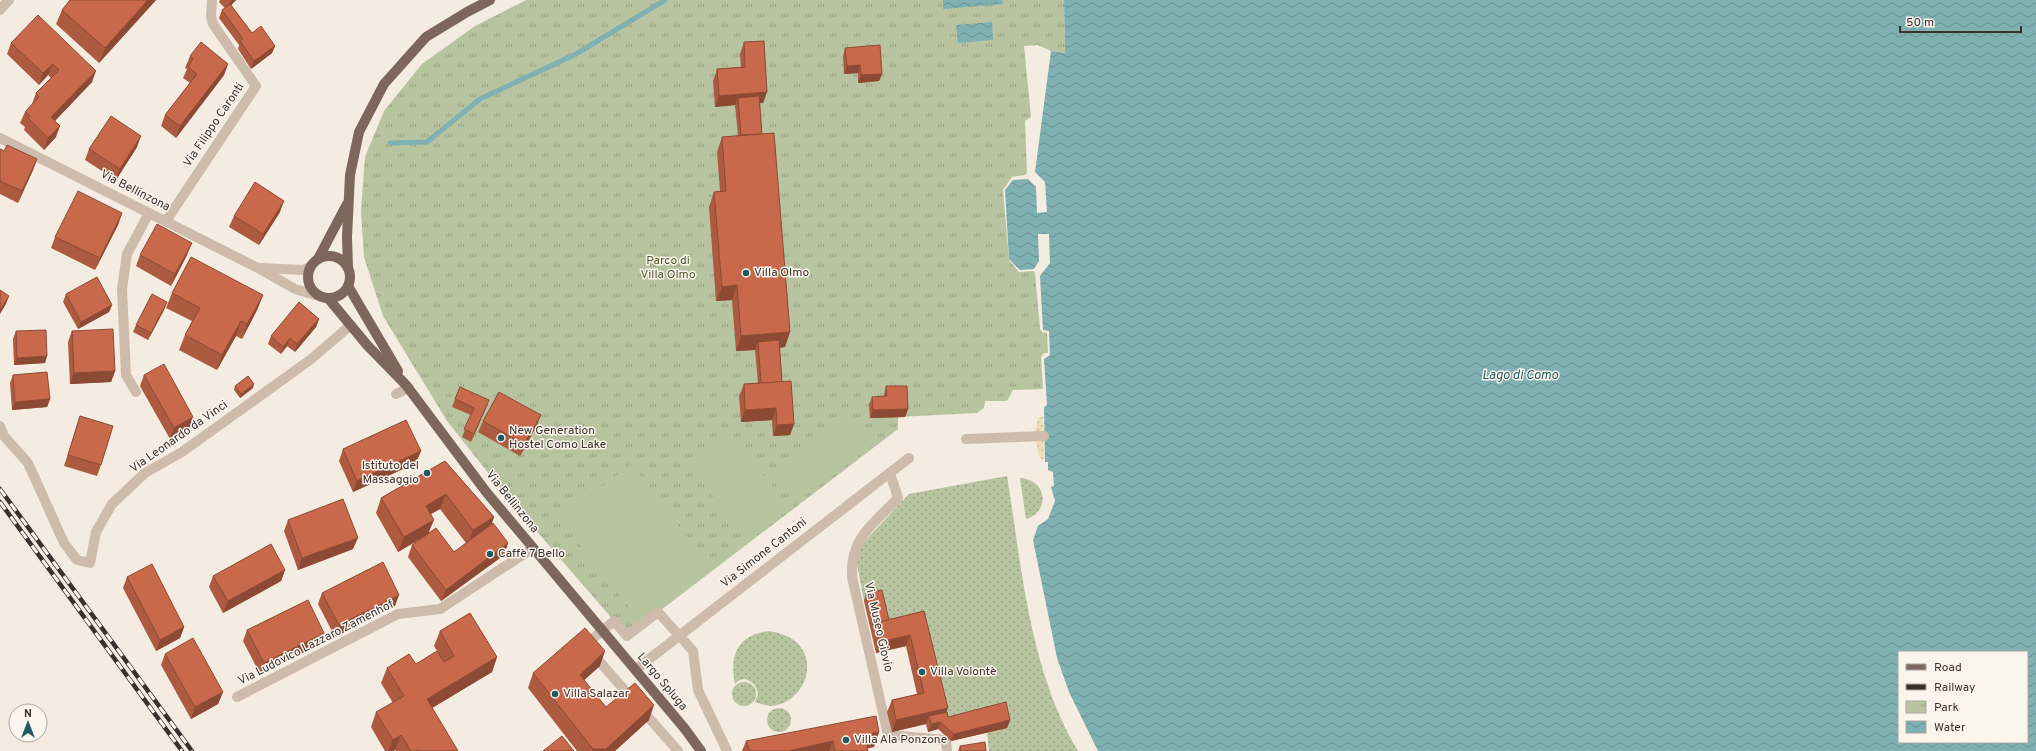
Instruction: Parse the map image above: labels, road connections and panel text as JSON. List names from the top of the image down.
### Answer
{
  "streets": {
    "main road": ["Via Bellinzona", "Largo Spluga"],
    "street": [
      "Via Filippo Caronti",
      "Via Leonardo da Vinci",
      "Via Simone Cantoni",
      "Via Museo Giovio",
      "Via Ludovico Lazzaro Zamenhof"
    ]
  },
  "crossings": [
    ["Via Filippo Caronti", "Via Bellinzona"],
    ["Via Bellinzona", "Via Leonardo da Vinci"],
    ["Via Bellinzona", "Via Ludovico Lazzaro Zamenhof"],
    ["Via Bellinzona", "Largo Spluga"],
    ["Via Simone Cantoni", "Via Museo Giovio"],
    ["Via Simone Cantoni", "Largo Spluga"]
  ],
  "water": ["Lago di Como"],
  "parks": ["Parco di Villa Olmo"],
  "places": [
    "Villa Olmo",
    "New Generation Hostel Como Lake",
    "Istituto del Massaggio",
    "Caffè 7 Bello",
    "Villa Volontè",
    "Villa Salazar",
    "Villa Ala Ponzone"
  ],
  "legend": [
    "Road",
    "Railway",
    "Park",
    "Water"
  ],
  "scale_bar": "50 m",
  "north": "top"
}
